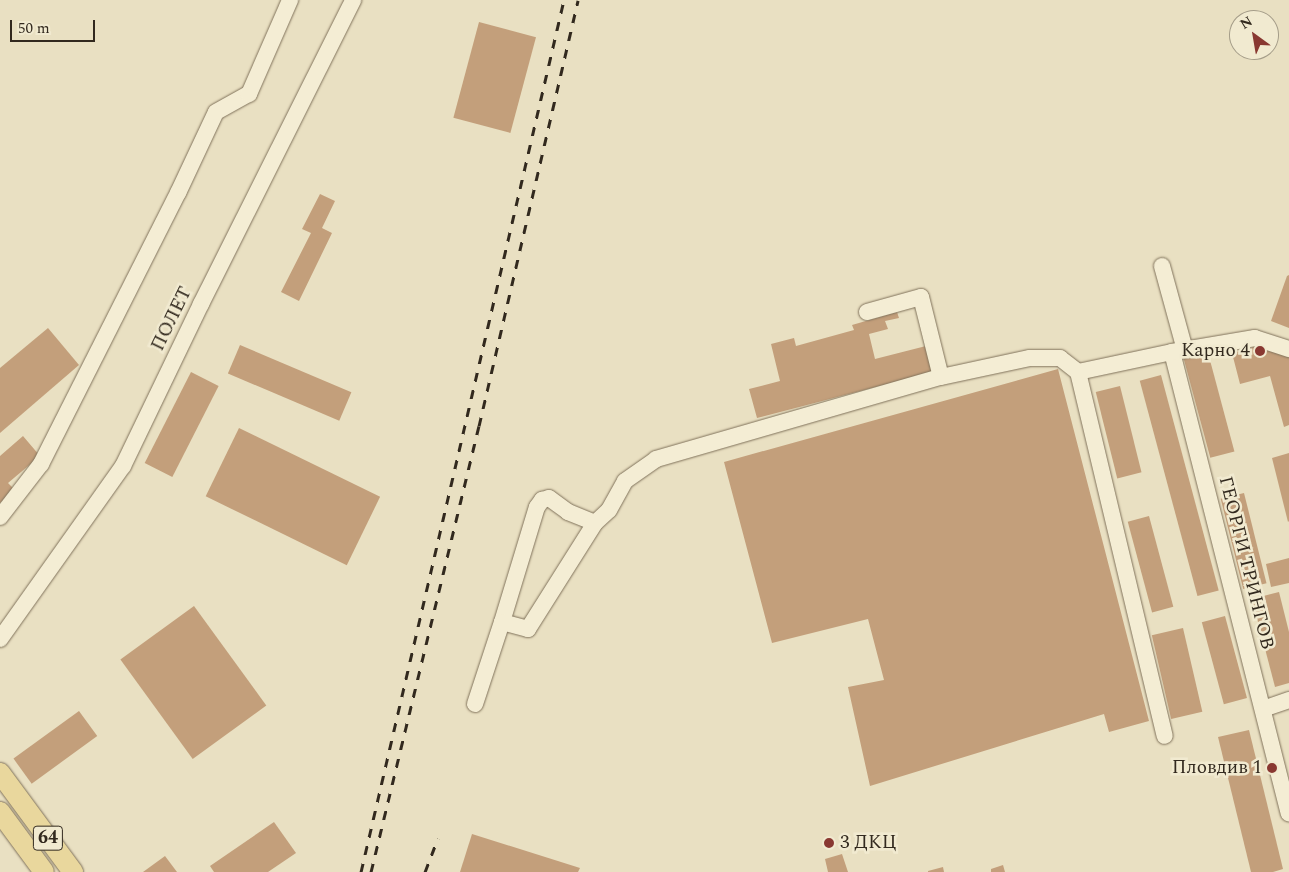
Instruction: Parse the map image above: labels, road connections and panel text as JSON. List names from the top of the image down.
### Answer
{
  "streets": {
    "main road": ["64"],
    "street": ["ПОЛЕТ", "ГЕОРГИ ТРИНГОВ"]
  },
  "places": ["Карно 4", "Пловдив 1", "3 ДКЦ"],
  "scale_bar": "50 m",
  "north": "top left"
}
